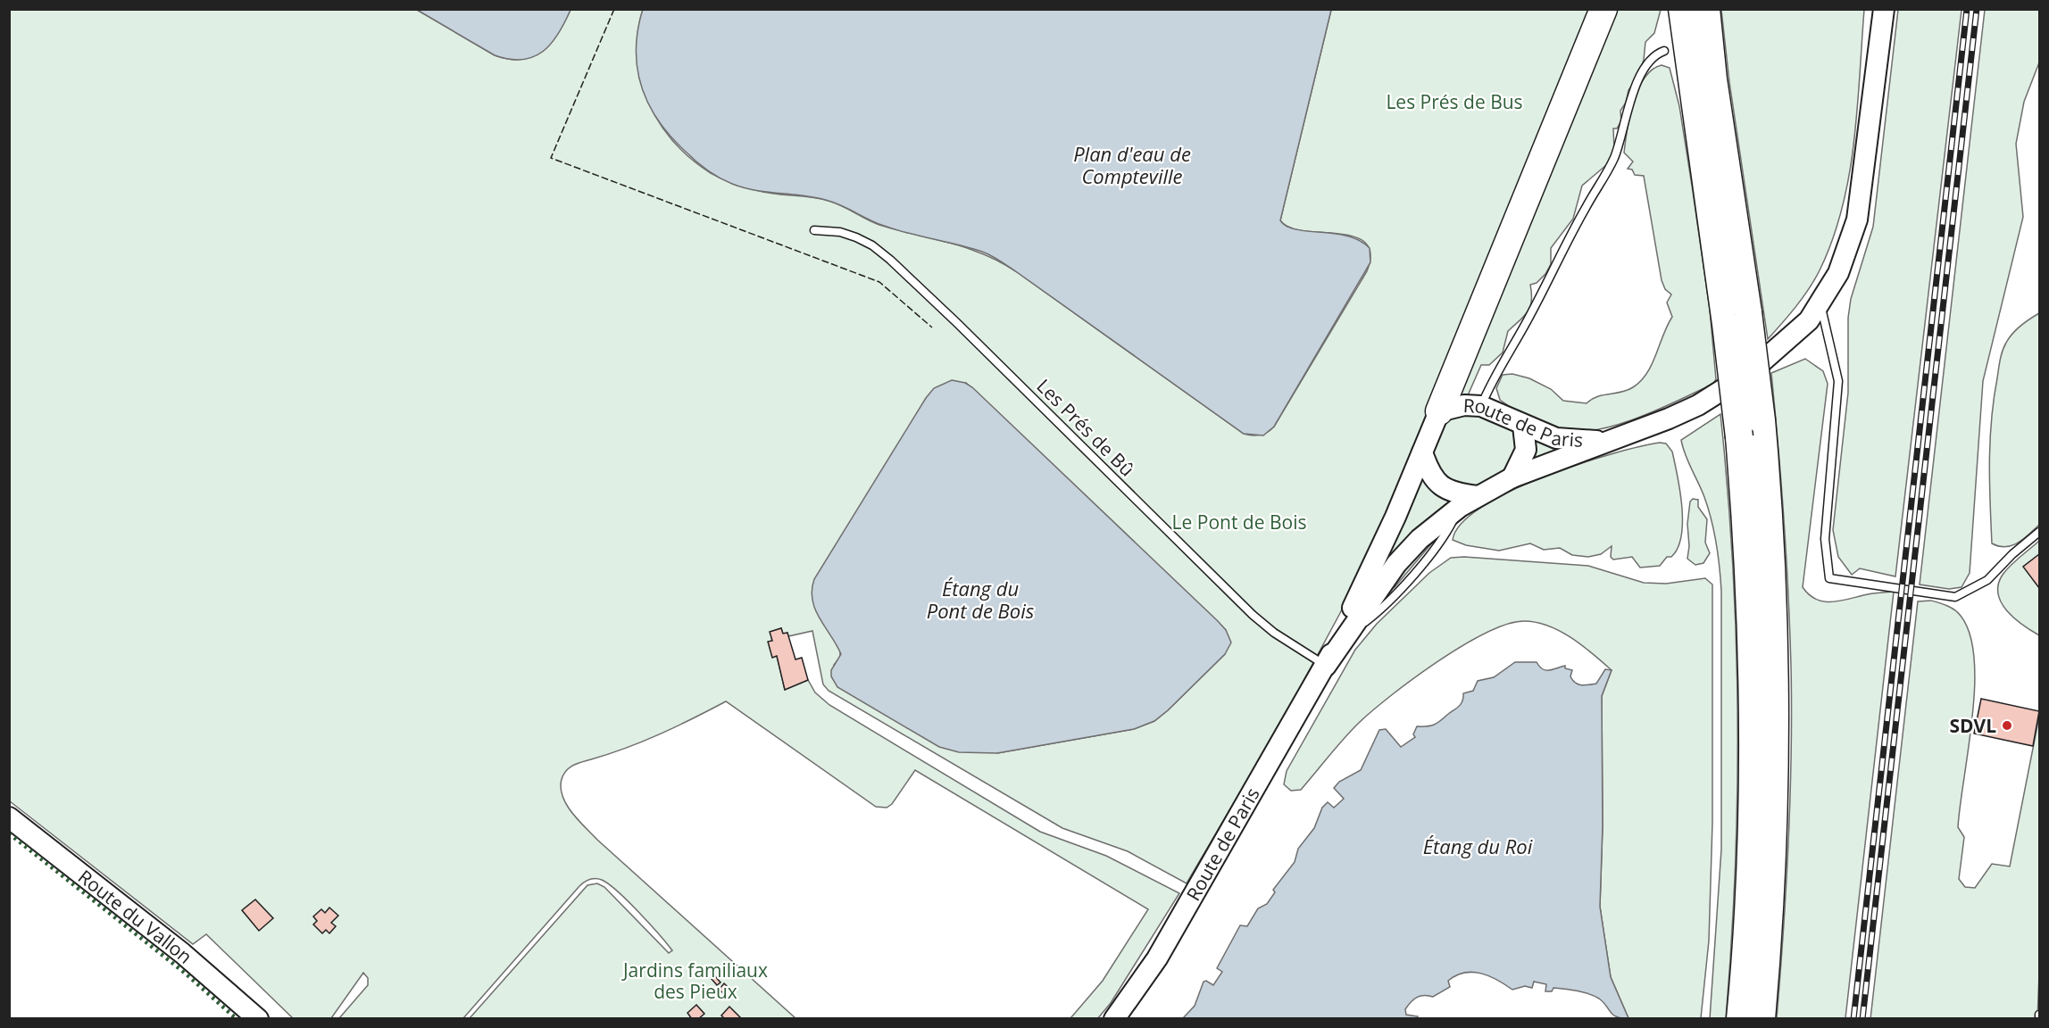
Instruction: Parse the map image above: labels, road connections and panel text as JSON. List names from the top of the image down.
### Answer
{
  "streets": {
    "street": ["Route de Paris", "Route du Vallon"],
    "lane": ["Les Prés de Bû"]
  },
  "crossings": [
    ["Route de Paris", "Les Prés de Bû"]
  ],
  "water": ["Plan d'eau de Compteville", "Étang du Pont de Bois", "Étang du Roi"],
  "parks": ["Les Prés de Bus", "Le Pont de Bois", "Jardins familiaux des Pieux"],
  "places": ["SDVL"]
}
